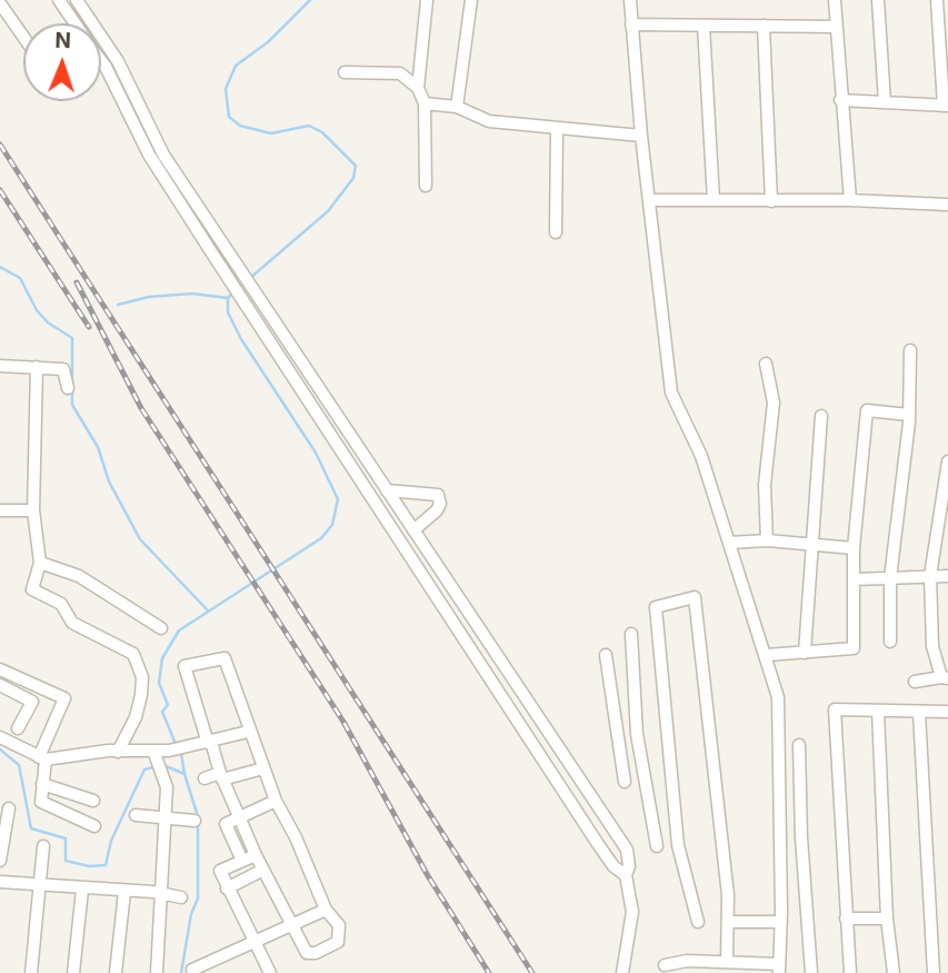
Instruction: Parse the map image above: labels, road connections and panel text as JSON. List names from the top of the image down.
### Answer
{
  "north": "top"
}
